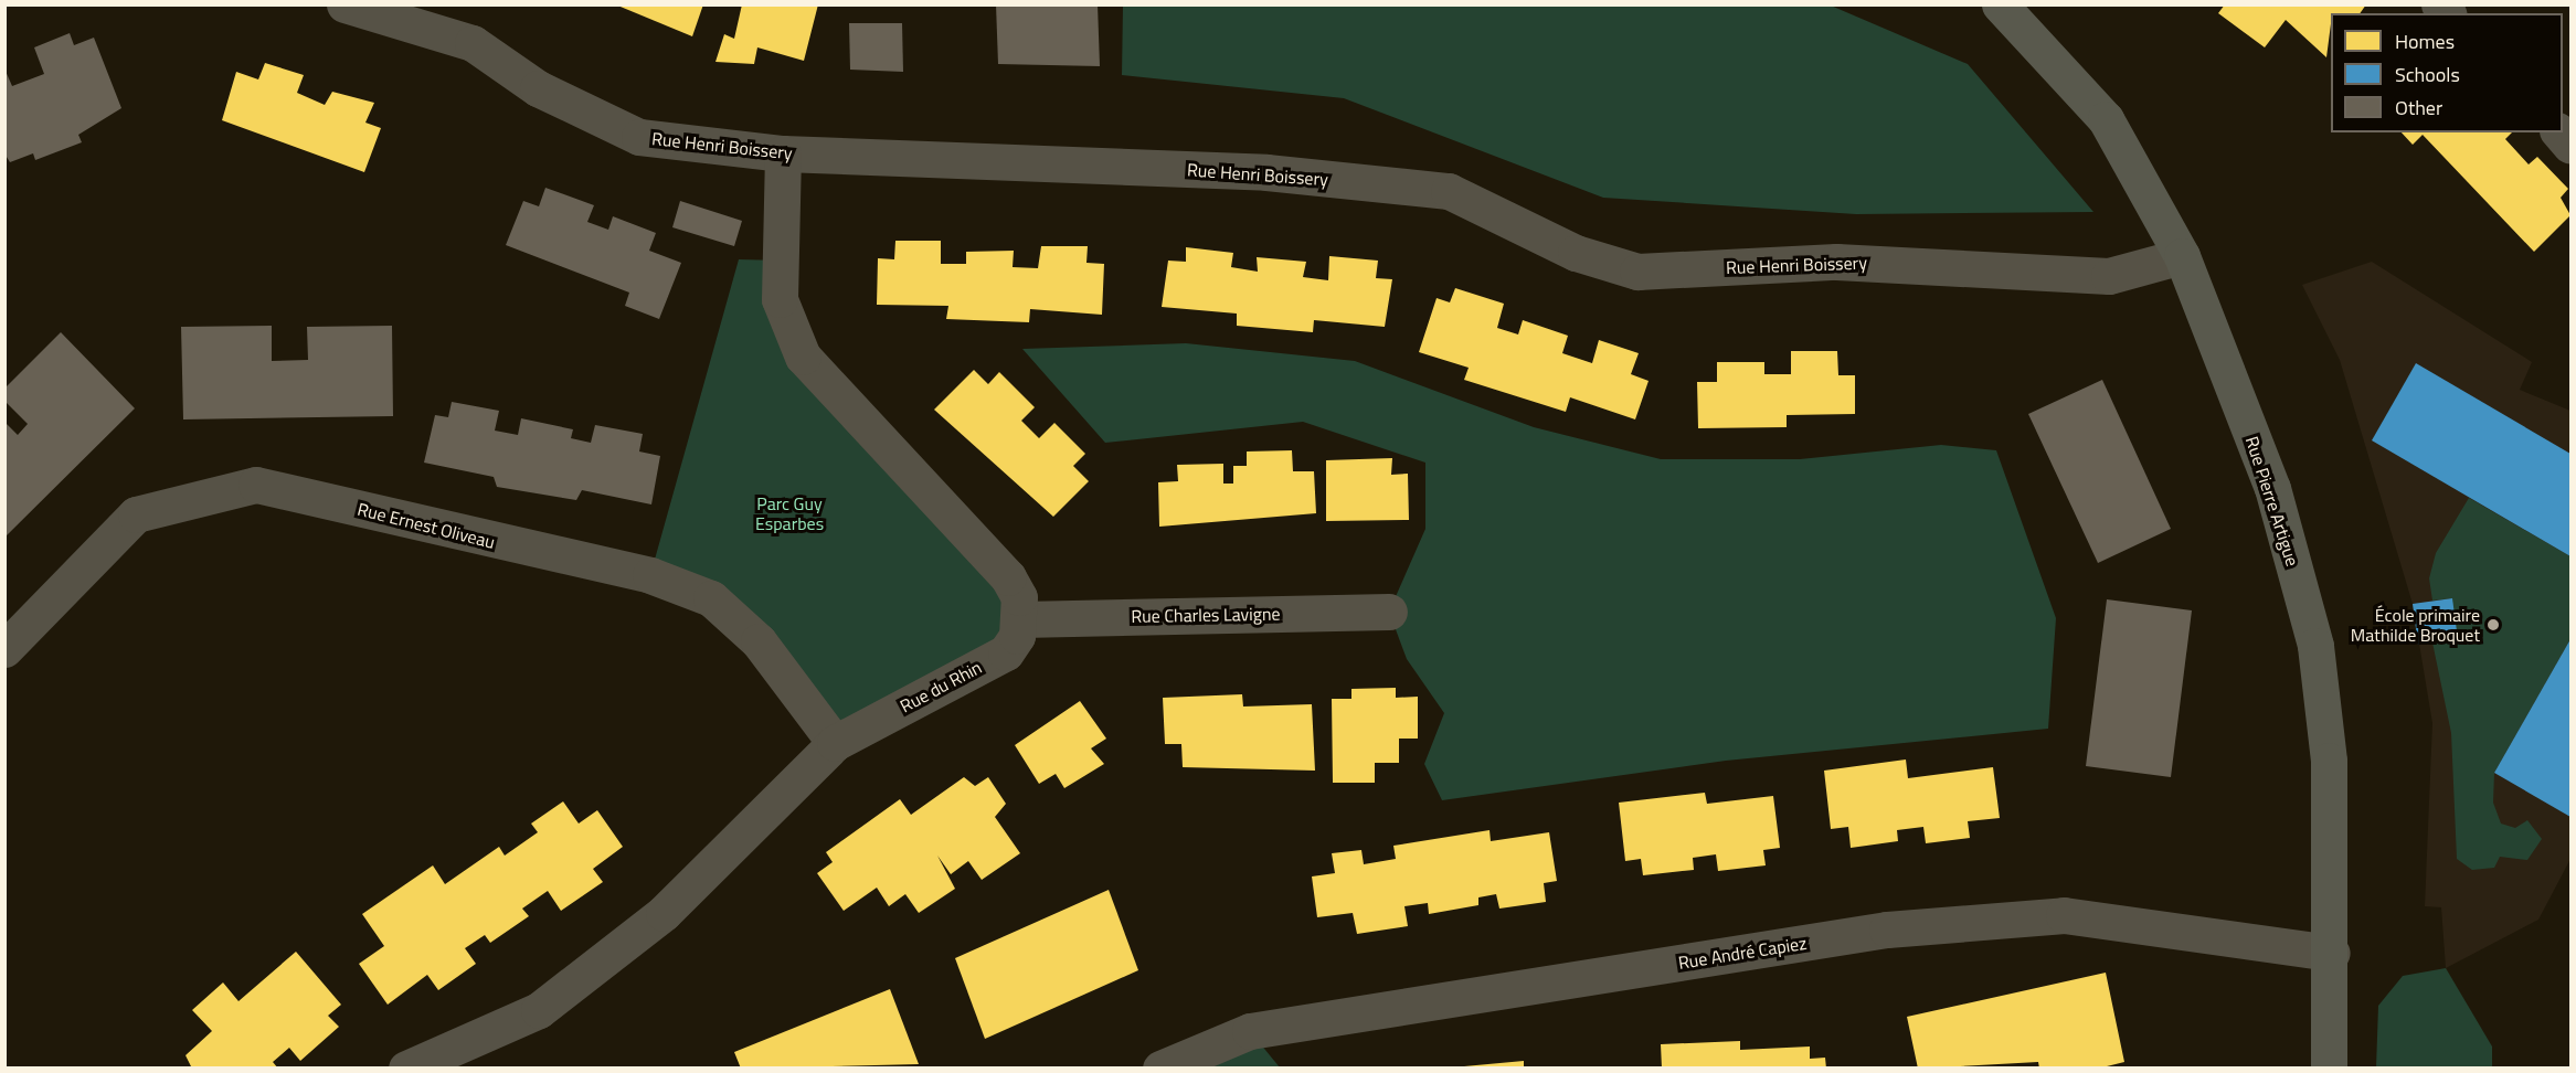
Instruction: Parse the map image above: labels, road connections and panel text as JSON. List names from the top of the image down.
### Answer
{
  "streets": {
    "main road": ["Rue Pierre Artigue"],
    "street": [
      "Rue Henri Boissery",
      "Rue Ernest Oliveau",
      "Rue Charles Lavigne",
      "Rue du Rhin",
      "Rue André Capiez"
    ]
  },
  "crossings": [
    ["Rue Henri Boissery", "Rue Pierre Artigue"],
    ["Rue Pierre Artigue", "Rue André Capiez"],
    ["Rue Ernest Oliveau", "Rue du Rhin"],
    ["Rue Charles Lavigne", "Rue du Rhin"]
  ],
  "parks": ["Parc Guy Esparbes"],
  "places": ["École primaire Mathilde Broquet"],
  "legend": ["Homes", "Schools", "Other"]
}
